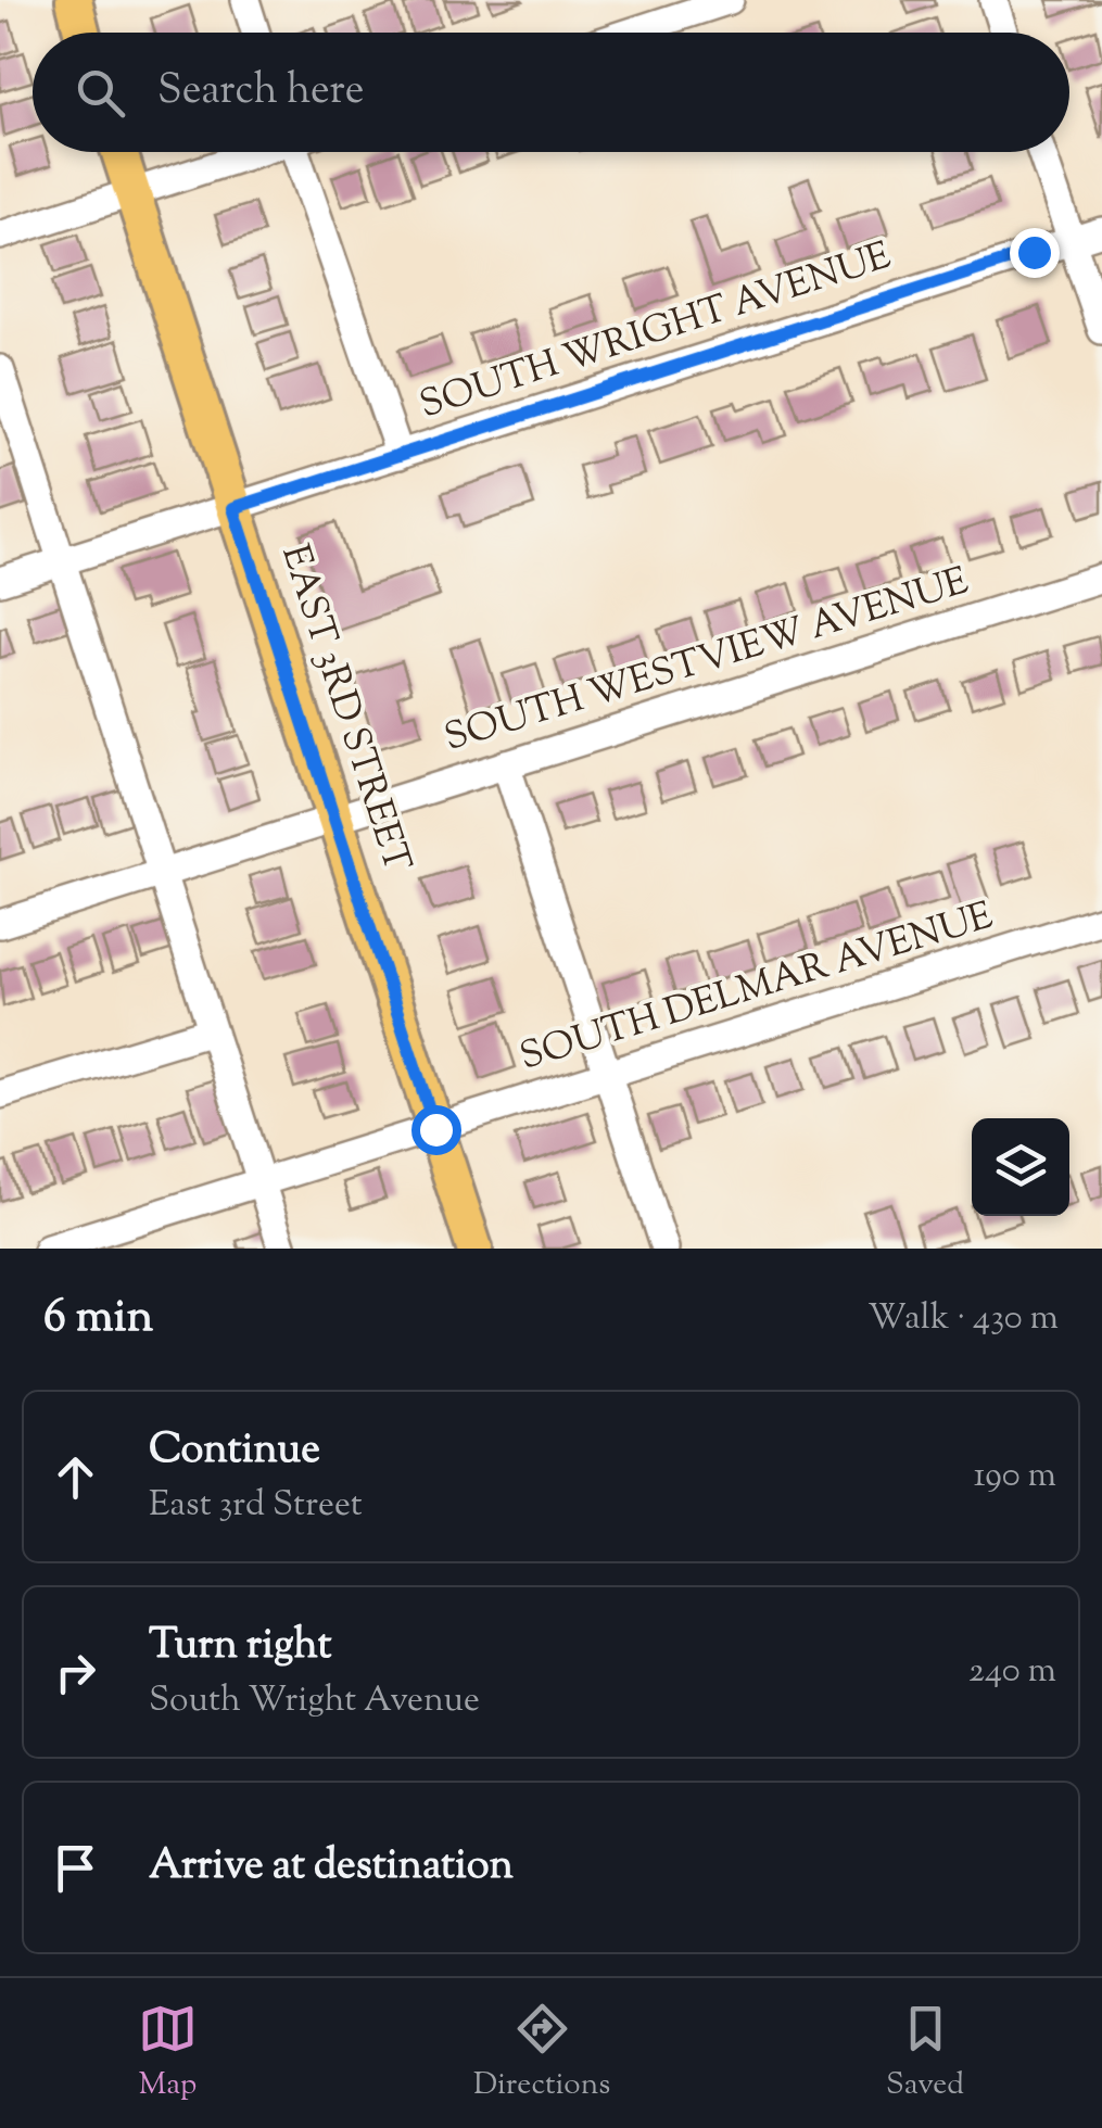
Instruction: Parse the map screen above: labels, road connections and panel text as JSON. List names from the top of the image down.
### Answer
{
  "streets": {
    "main road": ["EAST 3RD STREET"],
    "street": ["SOUTH WRIGHT AVENUE", "SOUTH WESTVIEW AVENUE", "SOUTH DELMAR AVENUE"]
  },
  "crossings": [
    ["SOUTH WRIGHT AVENUE", "EAST 3RD STREET"],
    ["SOUTH WESTVIEW AVENUE", "EAST 3RD STREET"],
    ["EAST 3RD STREET", "SOUTH DELMAR AVENUE"]
  ],
  "page": {
    "search": "Search here",
    "heading": ["6 min", "Walk · 430 m"],
    "list": [
      ["Continue", "East 3rd Street", "190 m"],
      ["Turn right", "South Wright Avenue", "240 m"],
      "Arrive at destination"
    ],
    "nav": ["Map", "Directions", "Saved"]
  }
}
